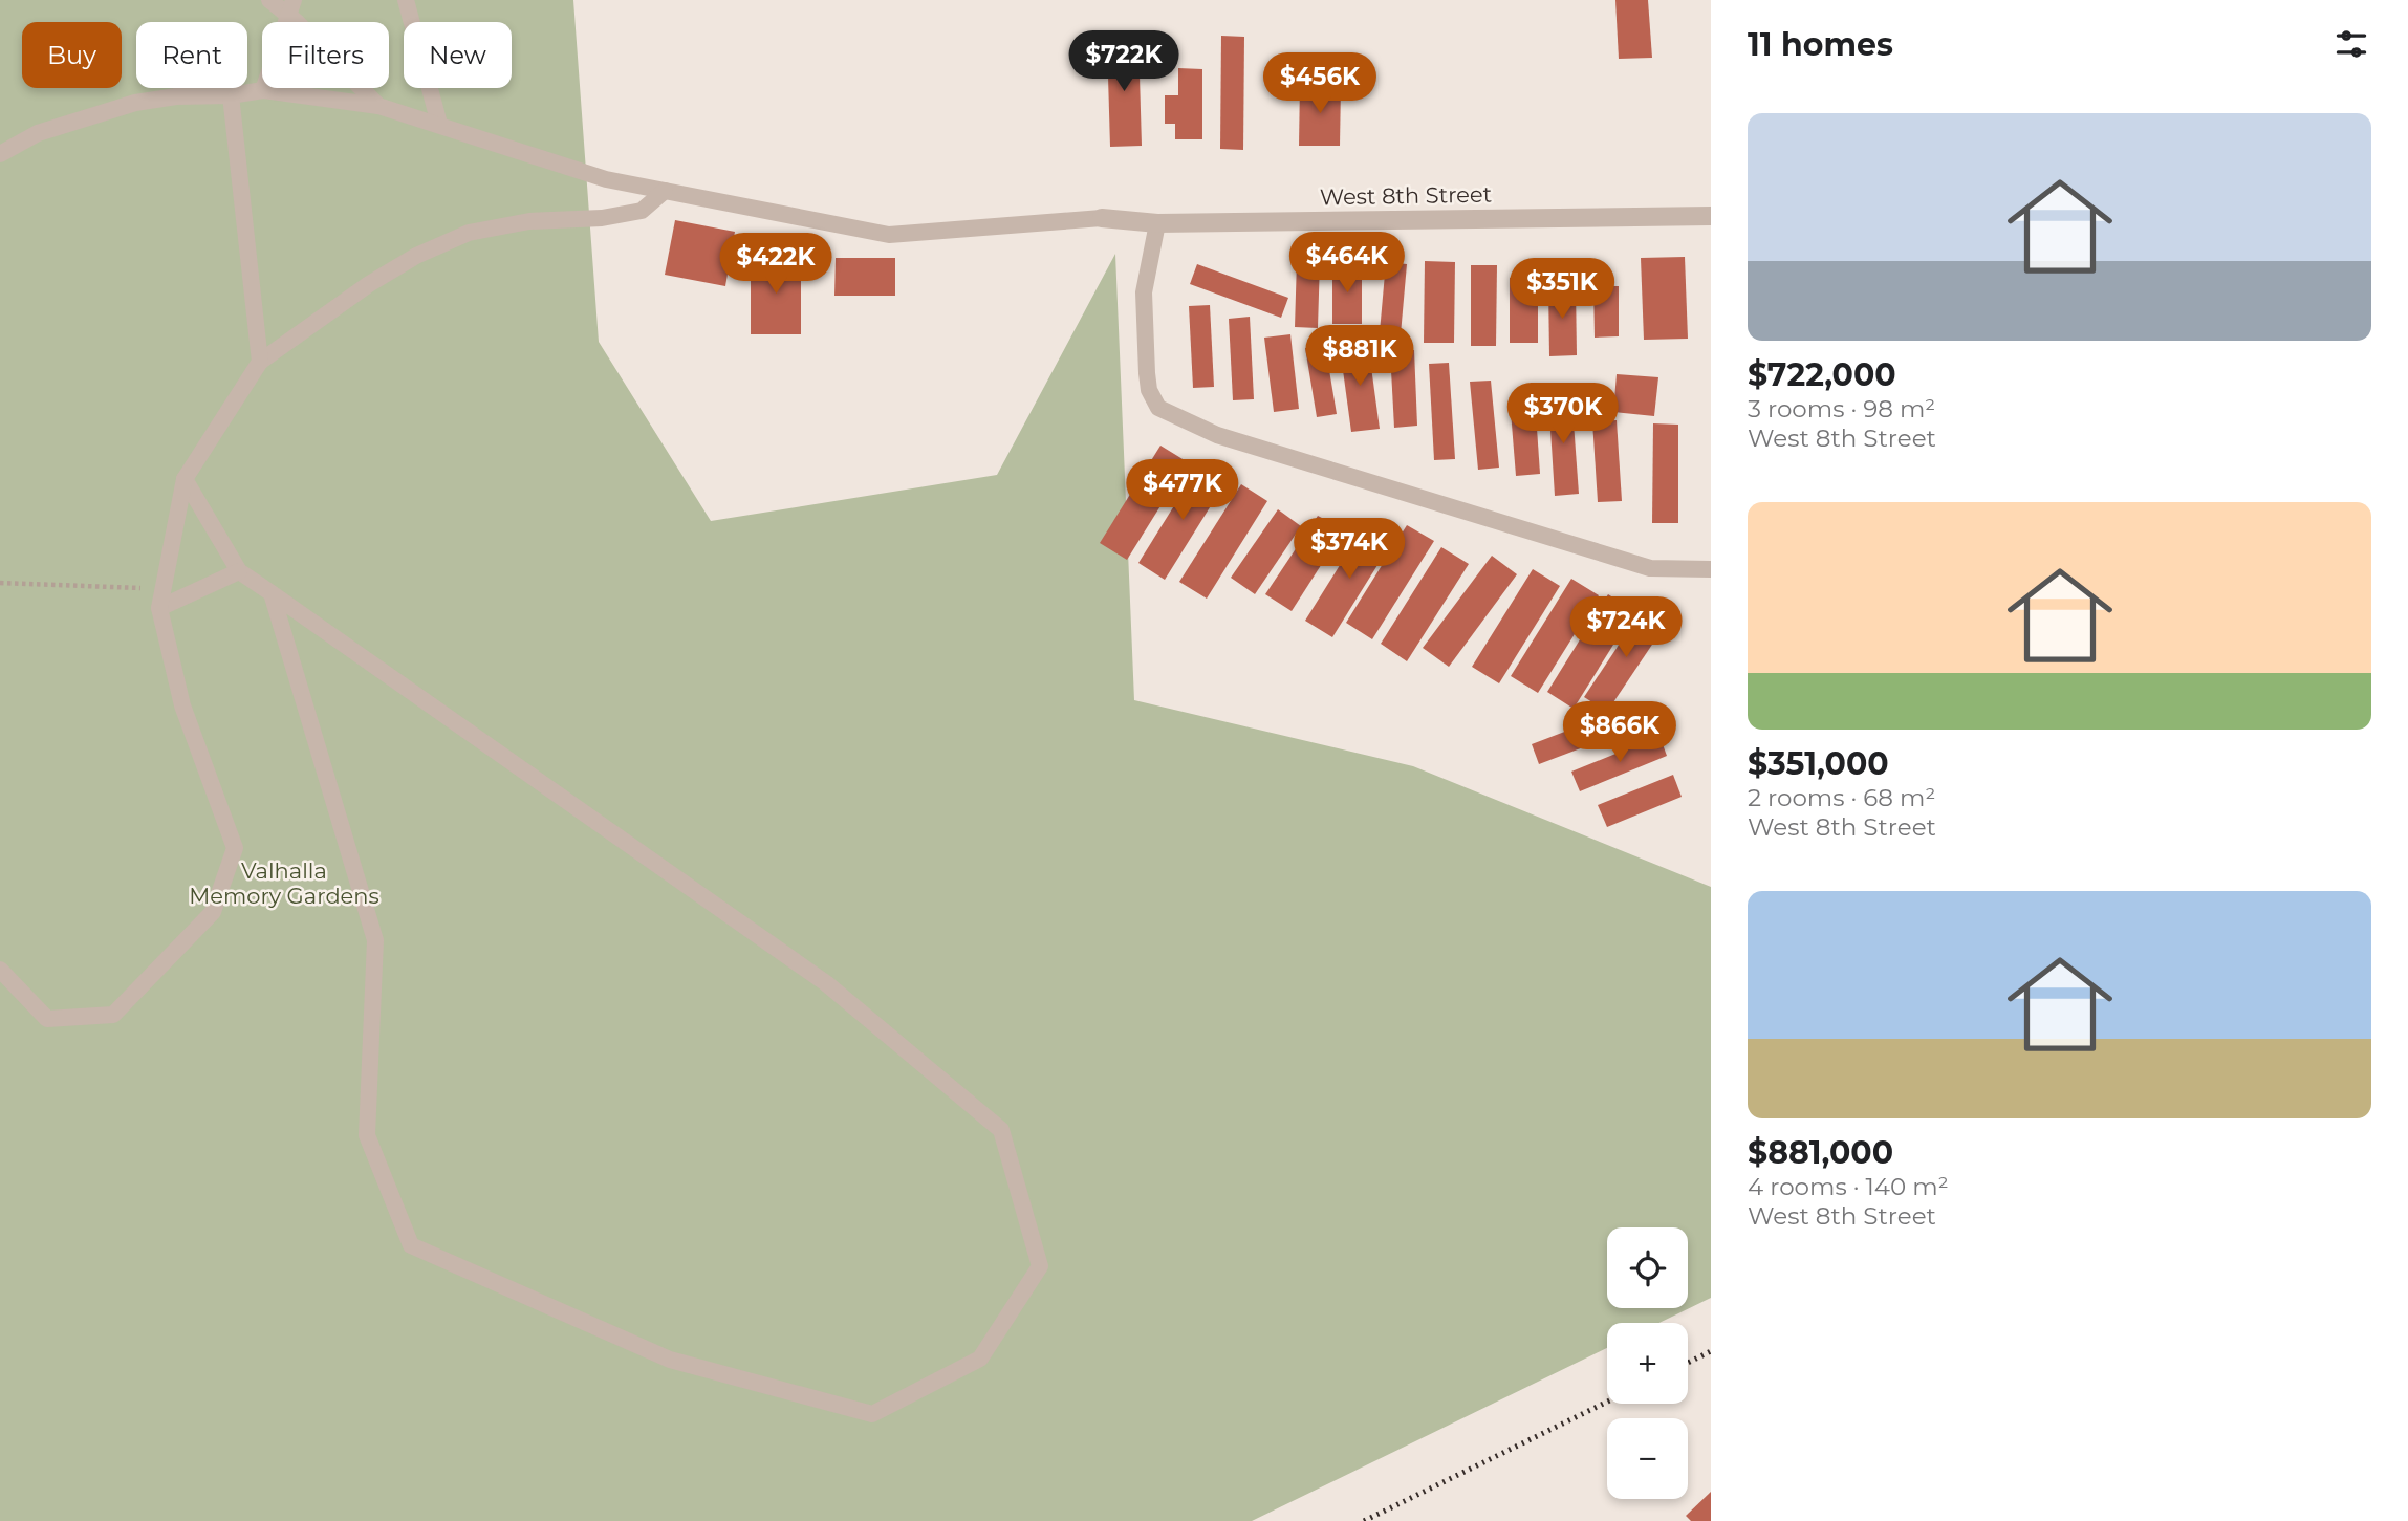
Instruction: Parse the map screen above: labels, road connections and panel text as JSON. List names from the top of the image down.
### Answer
{
  "streets": {
    "street": ["West 8th Street"]
  },
  "parks": ["Valhalla Memory Gardens"],
  "page": {
    "heading": "11 homes",
    "chip": [
      "Buy",
      "Rent",
      "Filters",
      "New"
    ],
    "price": [
      "$722K",
      "$456K",
      "$464K",
      "$422K",
      "$351K",
      "$881K",
      "$370K",
      "$477K",
      "$374K",
      "$724K",
      "$866K"
    ],
    "list": [
      {
        "name": "$722,000",
        "note": "3 rooms · 98 m² · West 8th Street"
      },
      {
        "name": "$351,000",
        "note": "2 rooms · 68 m² · West 8th Street"
      },
      {
        "name": "$881,000",
        "note": "4 rooms · 140 m² · West 8th Street"
      }
    ],
    "map_buttons": ["+", "−"]
  }
}
